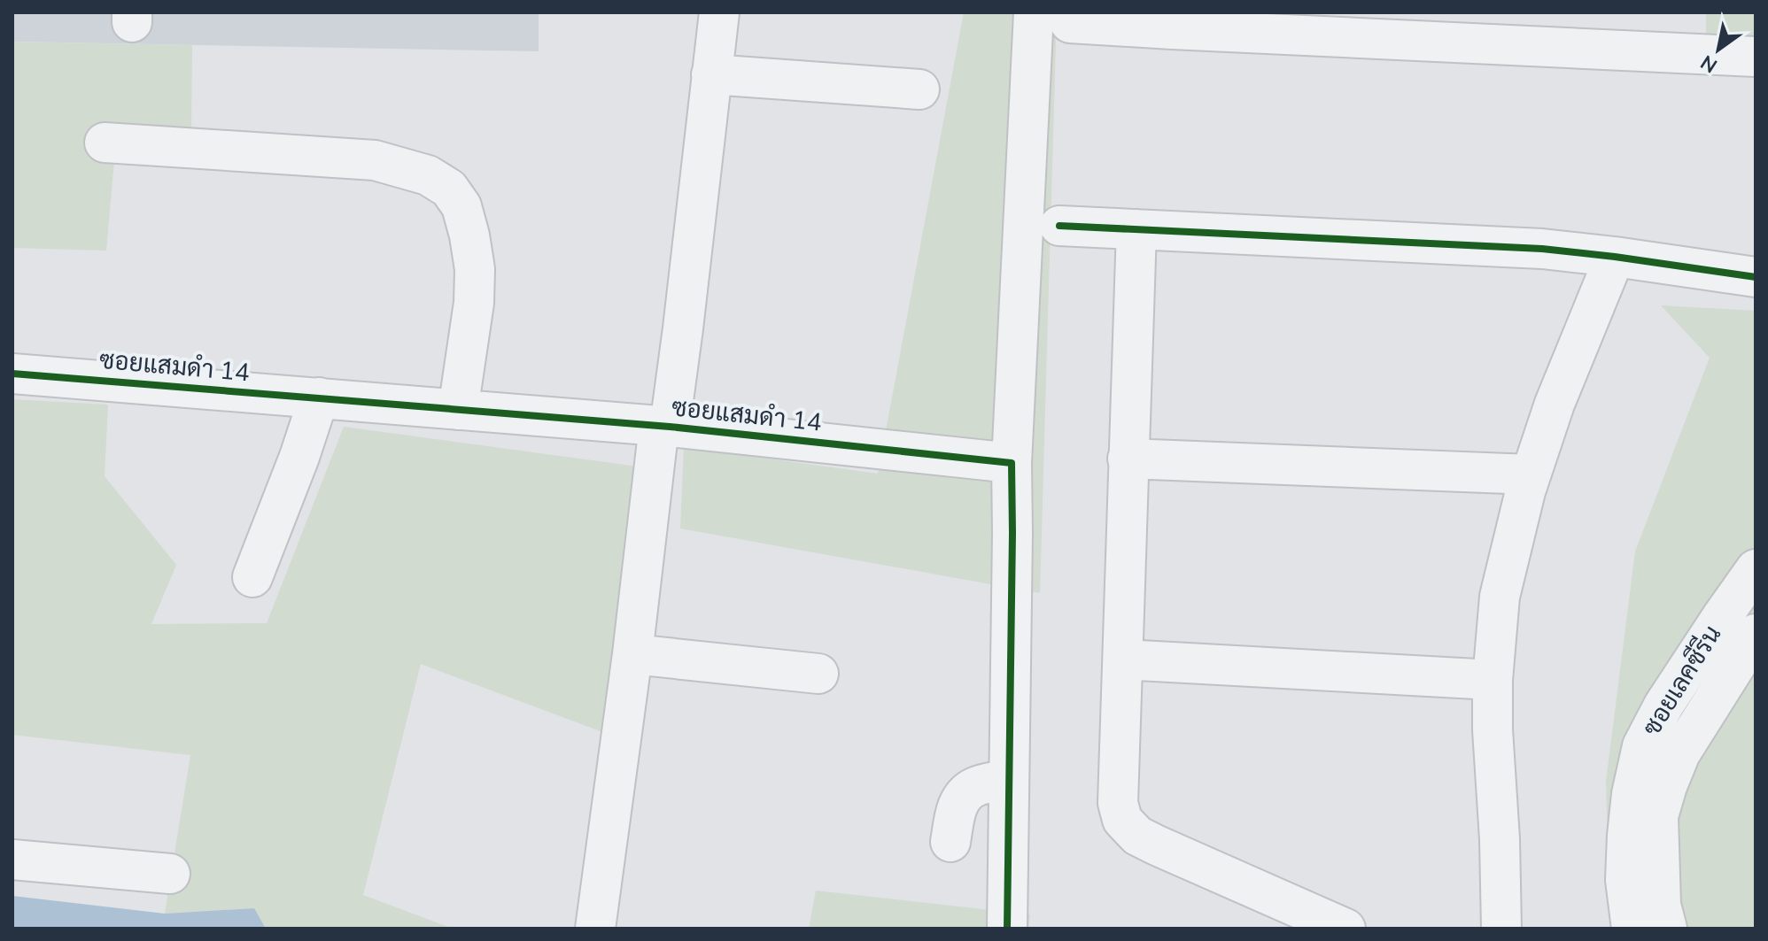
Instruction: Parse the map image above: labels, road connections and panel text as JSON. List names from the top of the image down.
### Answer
{
  "streets": {
    "street": ["ซอยแสมดำ 14", "ซอยเลคซีรีน"]
  },
  "north": "bottom left"
}
